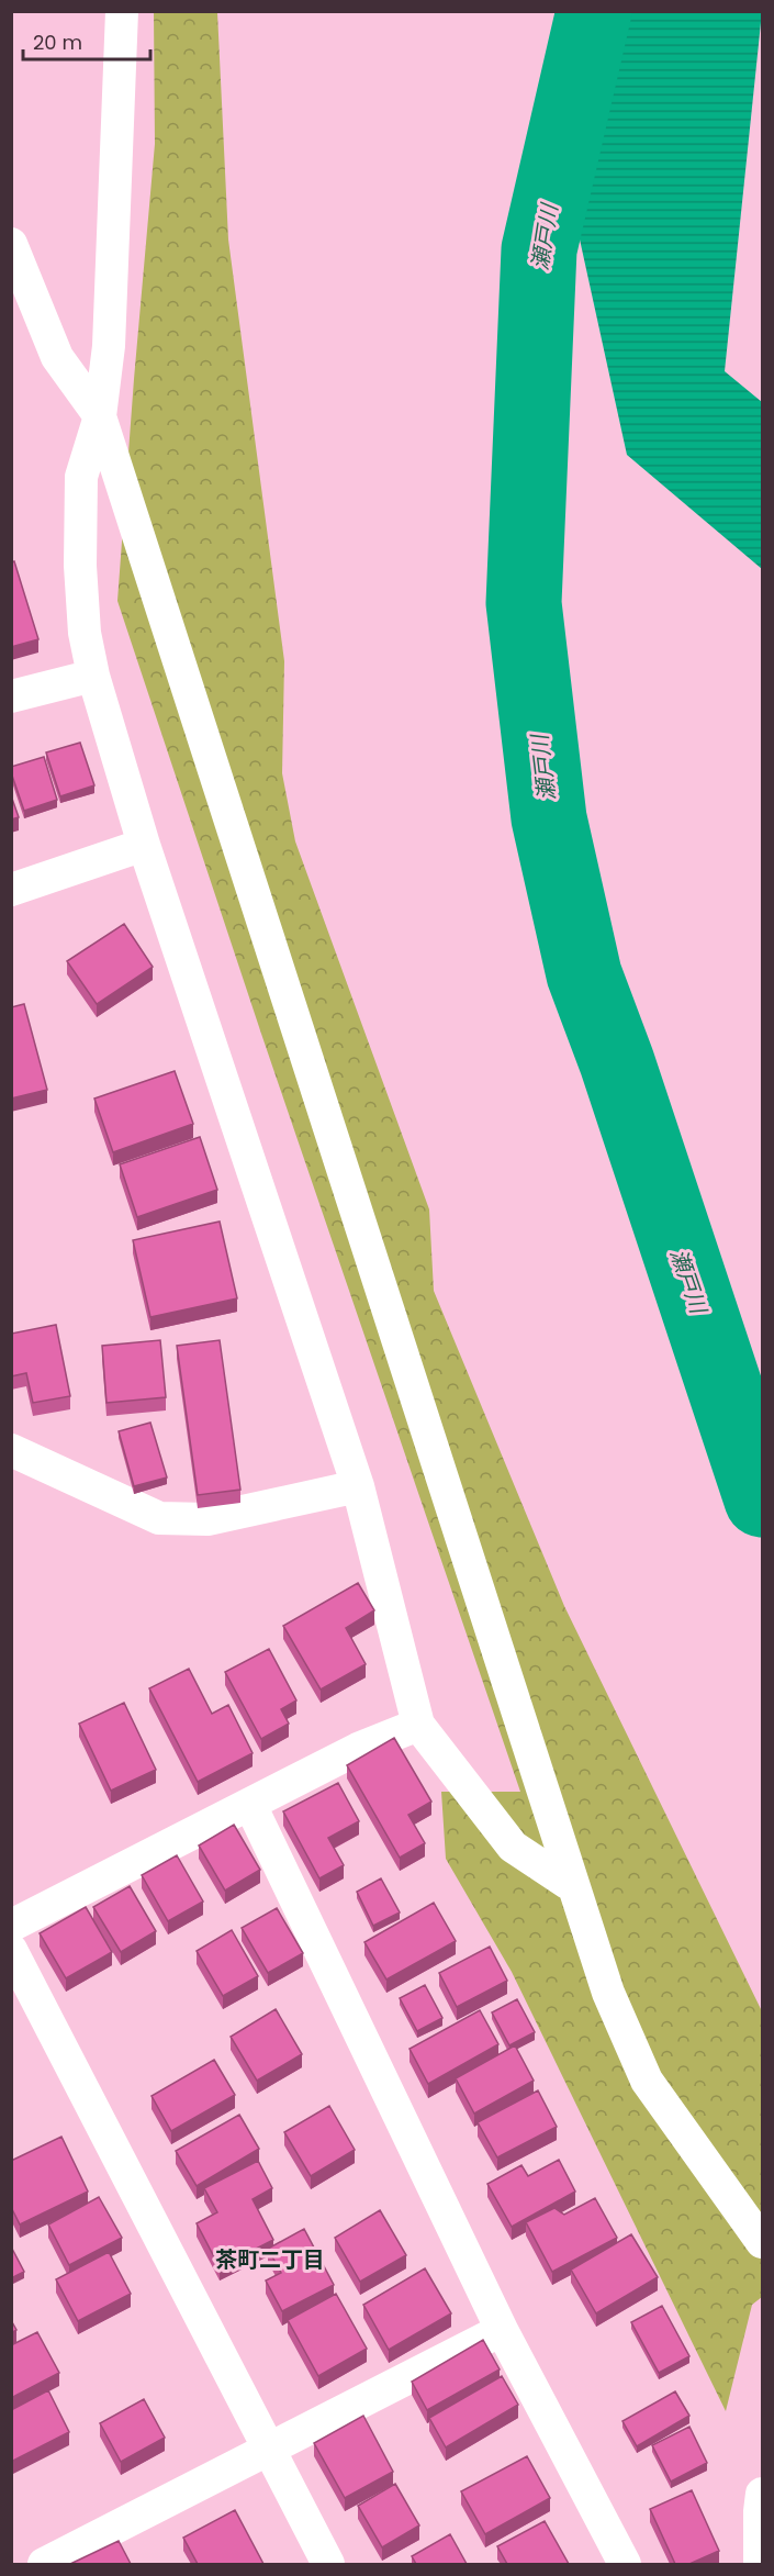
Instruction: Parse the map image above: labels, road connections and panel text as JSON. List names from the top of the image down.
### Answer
{
  "districts": ["茶町二丁目"],
  "water": ["瀬戸川"],
  "scale_bar": "20 m"
}
